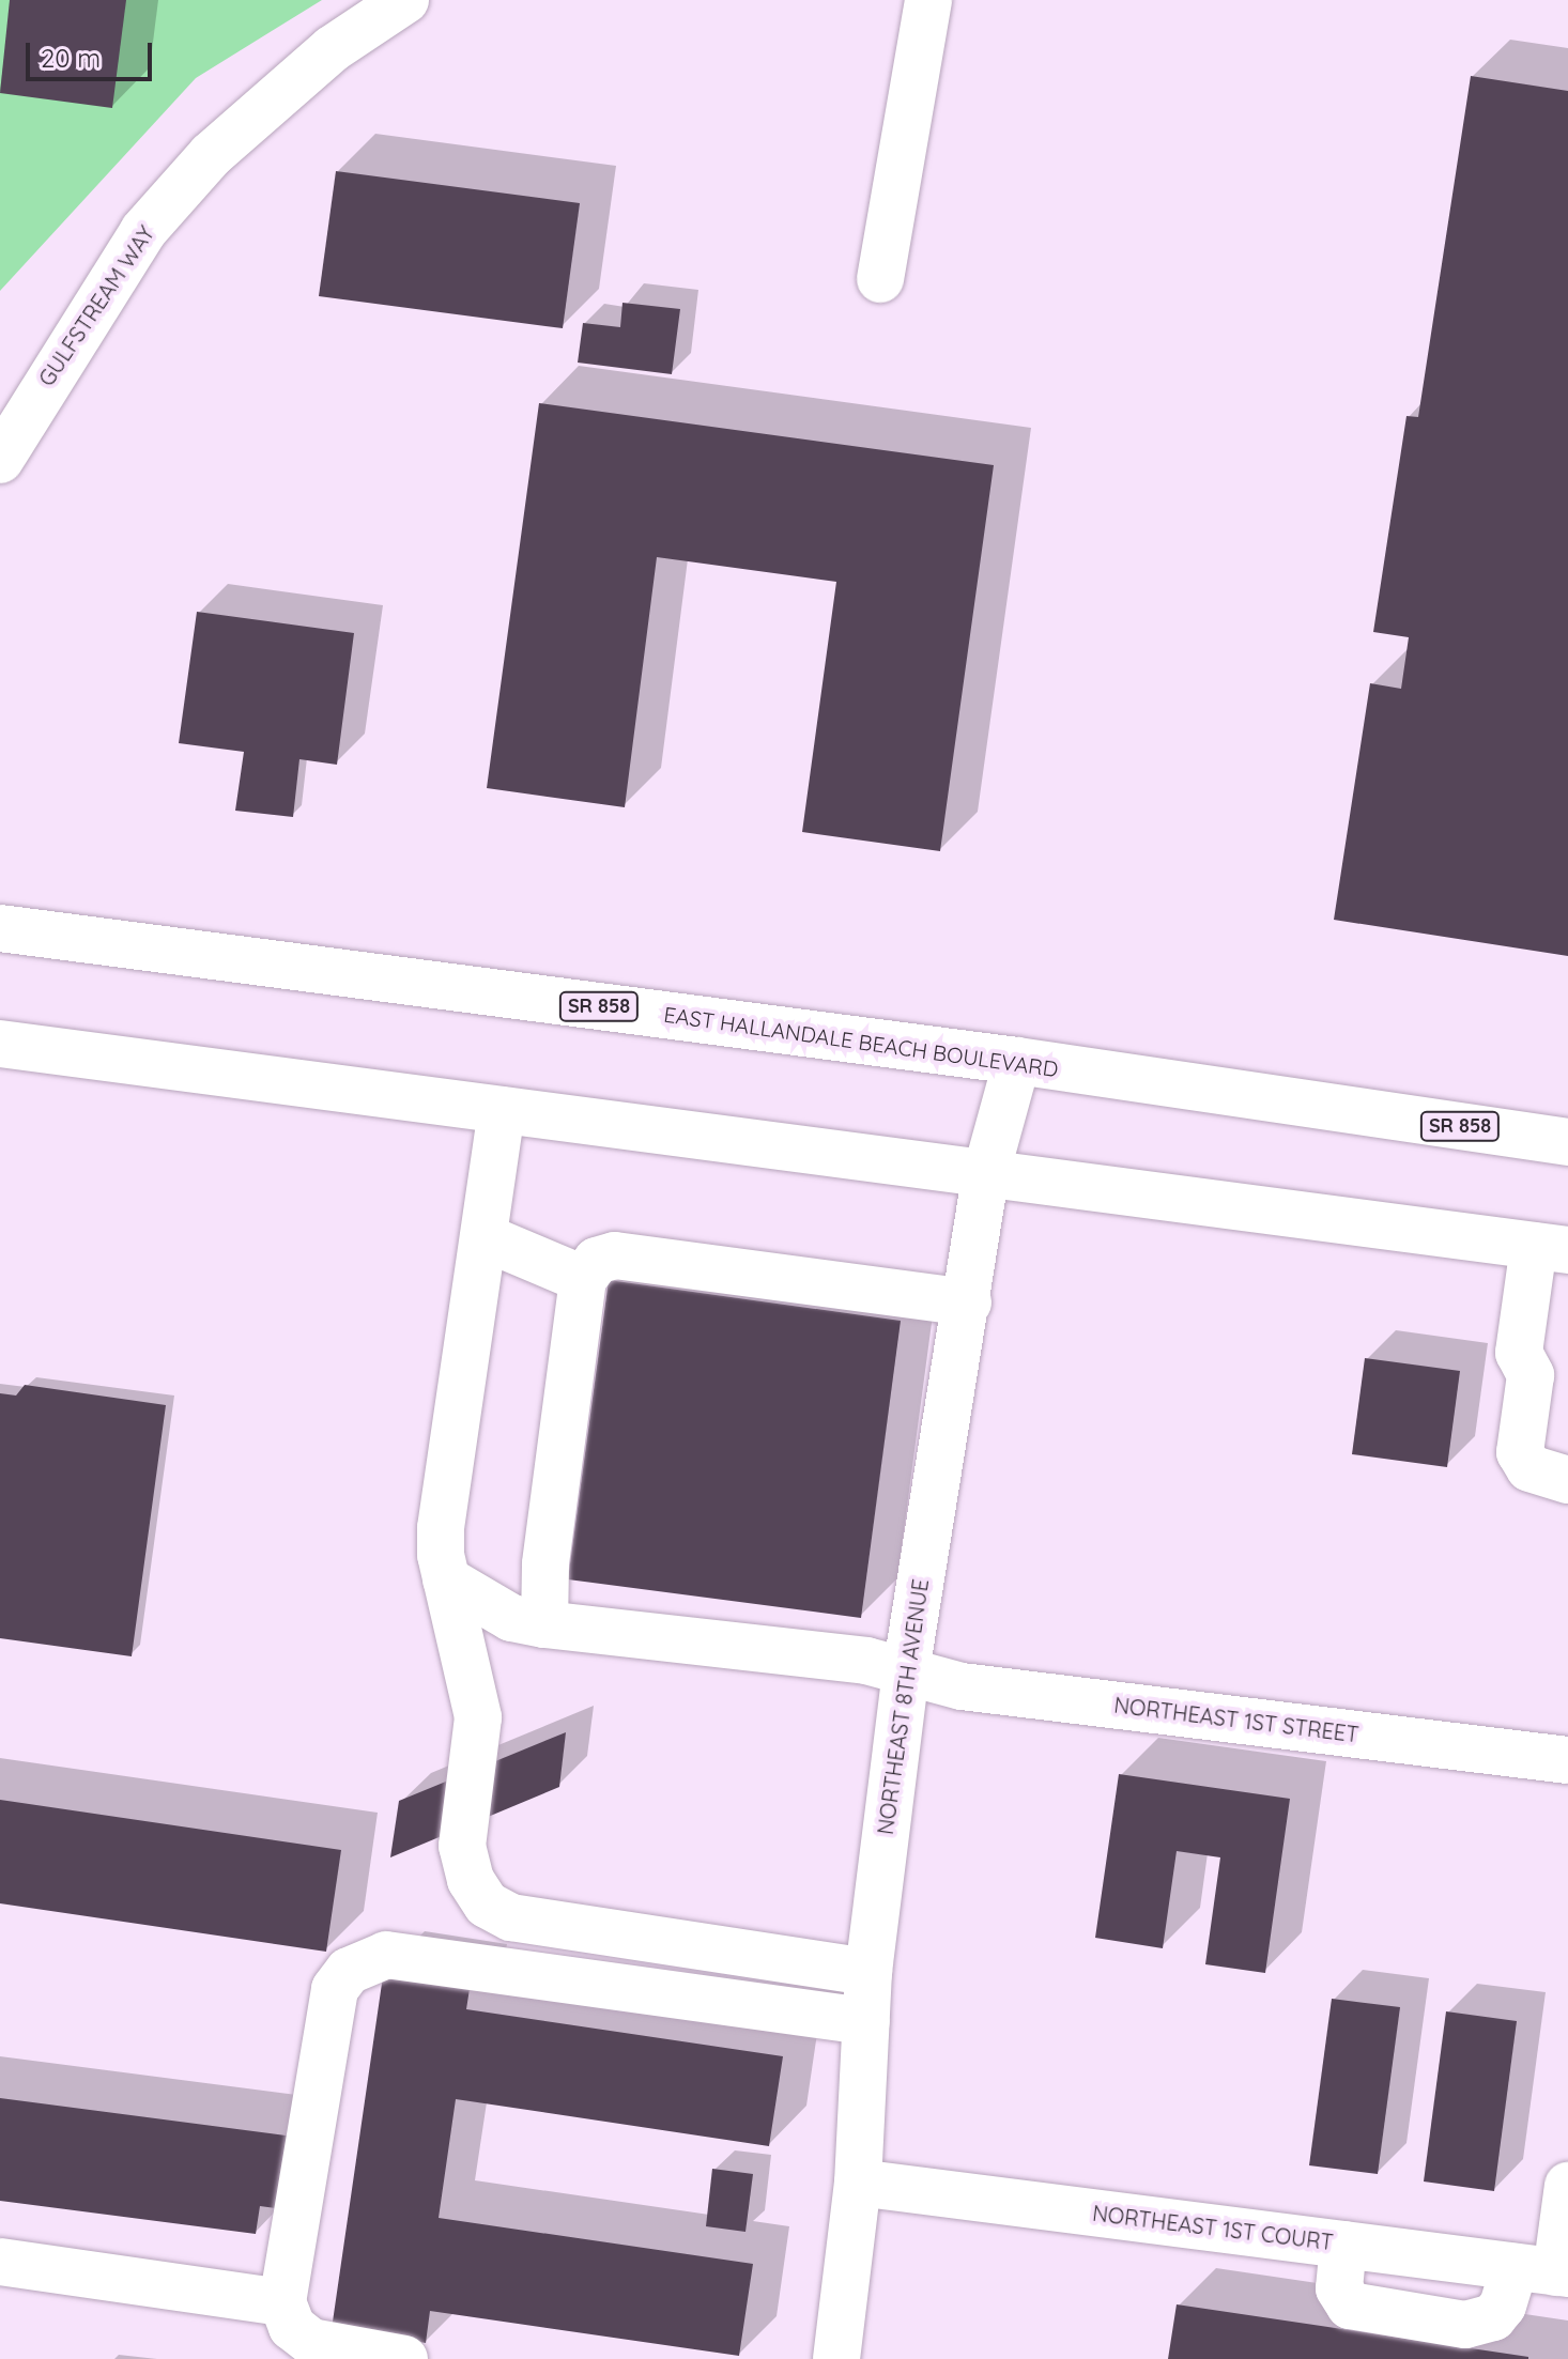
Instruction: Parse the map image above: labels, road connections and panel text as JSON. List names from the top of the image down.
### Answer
{
  "streets": {
    "street": [
      "GULFSTREAM WAY",
      "SR 858",
      "EAST HALLANDALE BEACH BOULEVARD",
      "NORTHEAST 8TH AVENUE",
      "NORTHEAST 1ST STREET",
      "NORTHEAST 1ST COURT"
    ]
  },
  "crossings": [
    ["EAST HALLANDALE BEACH BOULEVARD", "NORTHEAST 8TH AVENUE"],
    ["NORTHEAST 8TH AVENUE", "NORTHEAST 1ST STREET"],
    ["NORTHEAST 8TH AVENUE", "NORTHEAST 1ST COURT"]
  ],
  "scale_bar": "20 m"
}
